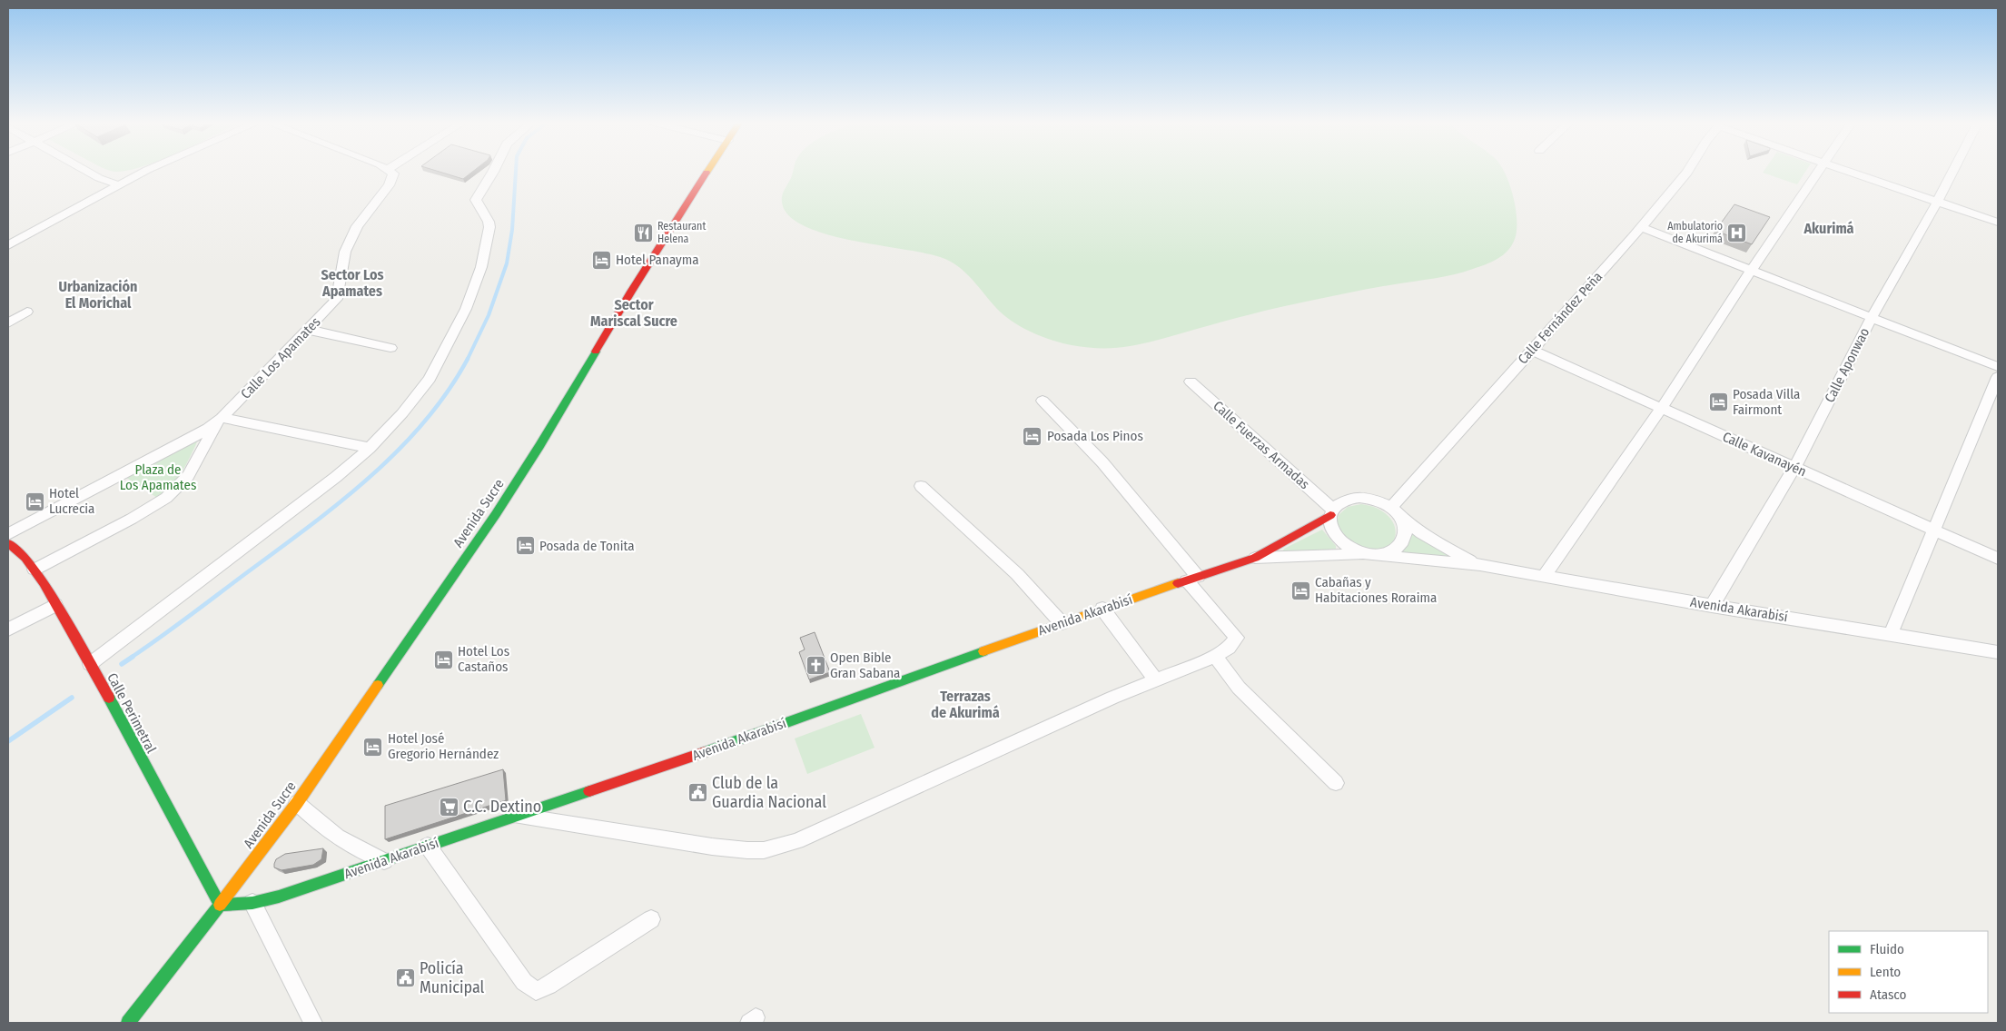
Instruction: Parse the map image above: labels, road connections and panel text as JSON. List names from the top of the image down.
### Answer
{
  "streets": {
    "main road": ["Avenida Sucre", "Avenida Akarabisí", "Calle Perimetral"],
    "street": [
      "Calle Fernández Peña",
      "Calle Los Apamates",
      "Calle Aponwao",
      "Calle Fuerzas Armadas",
      "Calle Kavanayén"
    ]
  },
  "crossings": [
    ["Calle Fernández Peña", "Calle Fuerzas Armadas"],
    ["Calle Fernández Peña", "Calle Kavanayén"],
    ["Calle Fernández Peña", "Avenida Akarabisí"],
    ["Calle Los Apamates", "Calle Perimetral"],
    ["Calle Aponwao", "Calle Kavanayén"],
    ["Calle Aponwao", "Avenida Akarabisí"],
    ["Calle Fuerzas Armadas", "Avenida Akarabisí"],
    ["Avenida Sucre", "Avenida Akarabisí"],
    ["Avenida Sucre", "Calle Perimetral"],
    ["Avenida Akarabisí", "Calle Perimetral"]
  ],
  "districts": [
    "Akurimá",
    "Sector Los Apamates",
    "Urbanización El Morichal",
    "Sector Mariscal Sucre",
    "Terrazas de Akurimá"
  ],
  "parks": ["Plaza de Los Apamates"],
  "places": {
    "restaurant": ["Restaurant Helena"],
    "hospital": ["Ambulatorio de Akurimá"],
    "hotel": [
      "Hotel Panayma",
      "Posada Villa Fairmont",
      "Posada Los Pinos",
      "Hotel Lucrecia",
      "Posada de Tonita",
      "Cabañas y Habitaciones Roraima",
      "Hotel Los Castaños",
      "Hotel José Gregorio Hernández"
    ],
    "church": ["Open Bible Gran Sabana"],
    "public building": ["Club de la Guardia Nacional", "Policía Municipal"],
    "supermarket": ["C.C. Dextino"]
  },
  "legend": ["Fluido", "Lento", "Atasco"]
}
